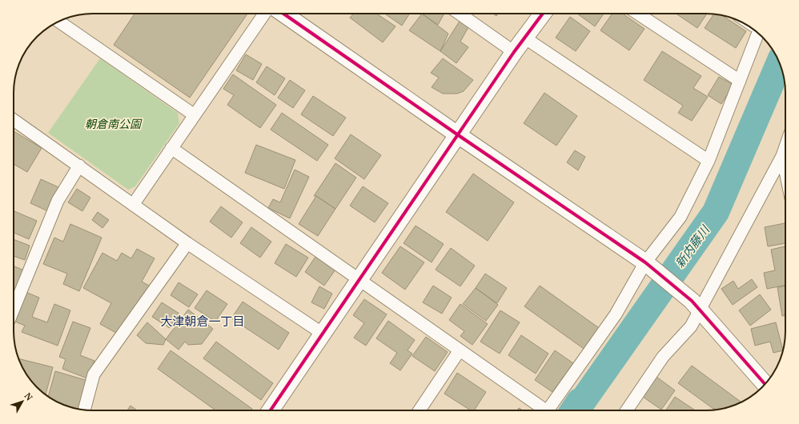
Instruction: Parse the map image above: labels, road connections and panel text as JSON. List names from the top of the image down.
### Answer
{
  "districts": ["大津朝倉一丁目"],
  "water": ["新内藤川"],
  "parks": ["朝倉南公園"],
  "north": "top right"
}
